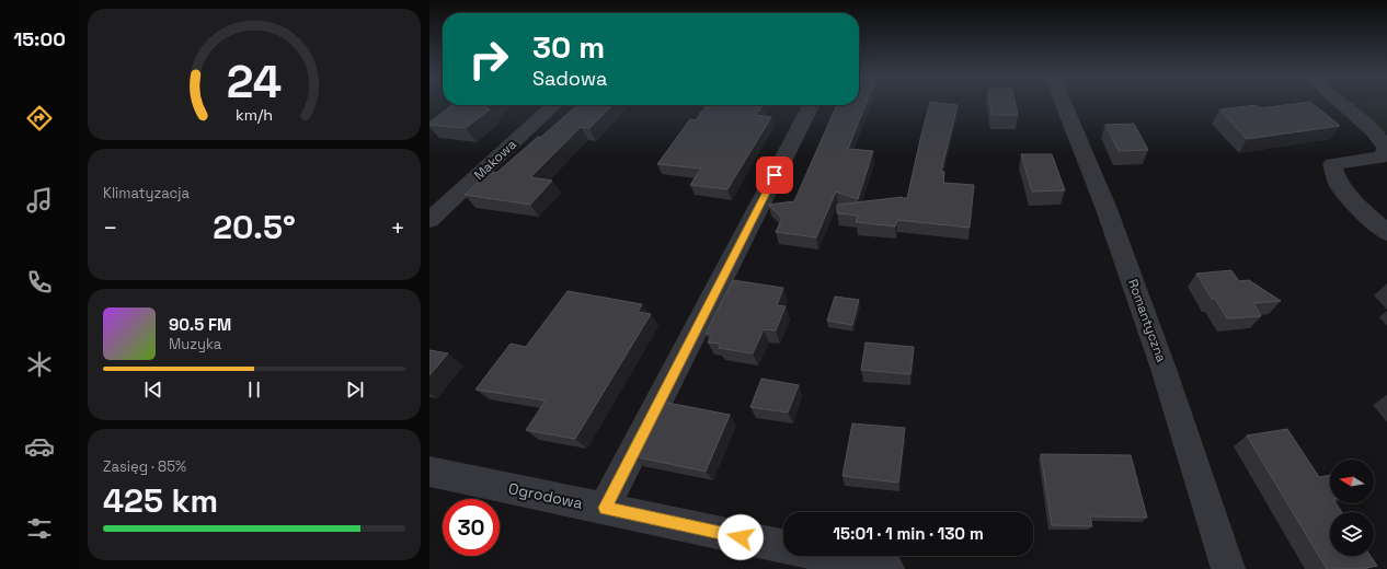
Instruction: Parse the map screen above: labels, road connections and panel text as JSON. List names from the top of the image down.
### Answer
{
  "streets": {
    "street": ["Makowa", "Romantyczna", "Ogrodowa"]
  },
  "north": "left",
  "page": {
    "tabs": "15:00",
    "turn": ["30 m", "Sadowa"],
    "tile": [
      "Klimatyzacja",
      ["Zasięg · 85%", "425 km"]
    ],
    "heat": ["−", "20.5°", "+"],
    "song": ["90.5 FM", "Muzyka"],
    "limit": "30",
    "trip": "15:01 · 1 min · 130 m",
    "gauge": ["24", "km/h"]
  }
}
